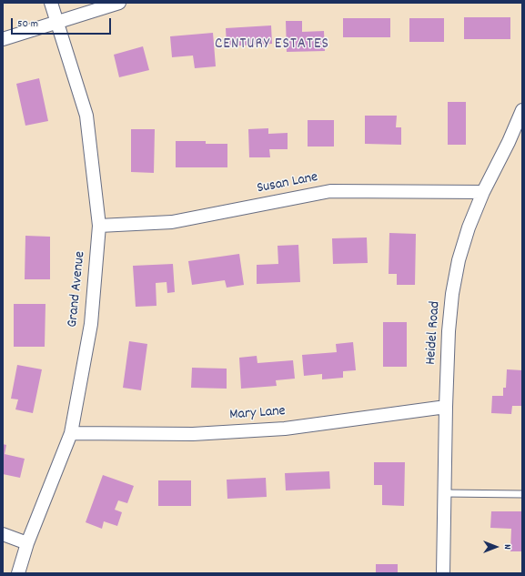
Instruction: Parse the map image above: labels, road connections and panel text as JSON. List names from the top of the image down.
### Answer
{
  "streets": {
    "street": [
      "Susan Lane",
      "Grand Avenue",
      "Heidel Road",
      "Mary Lane"
    ]
  },
  "crossings": [
    ["Susan Lane", "Grand Avenue"],
    ["Susan Lane", "Heidel Road"],
    ["Grand Avenue", "Mary Lane"],
    ["Heidel Road", "Mary Lane"]
  ],
  "districts": ["CENTURY ESTATES"],
  "scale_bar": "50 m",
  "north": "right"
}
